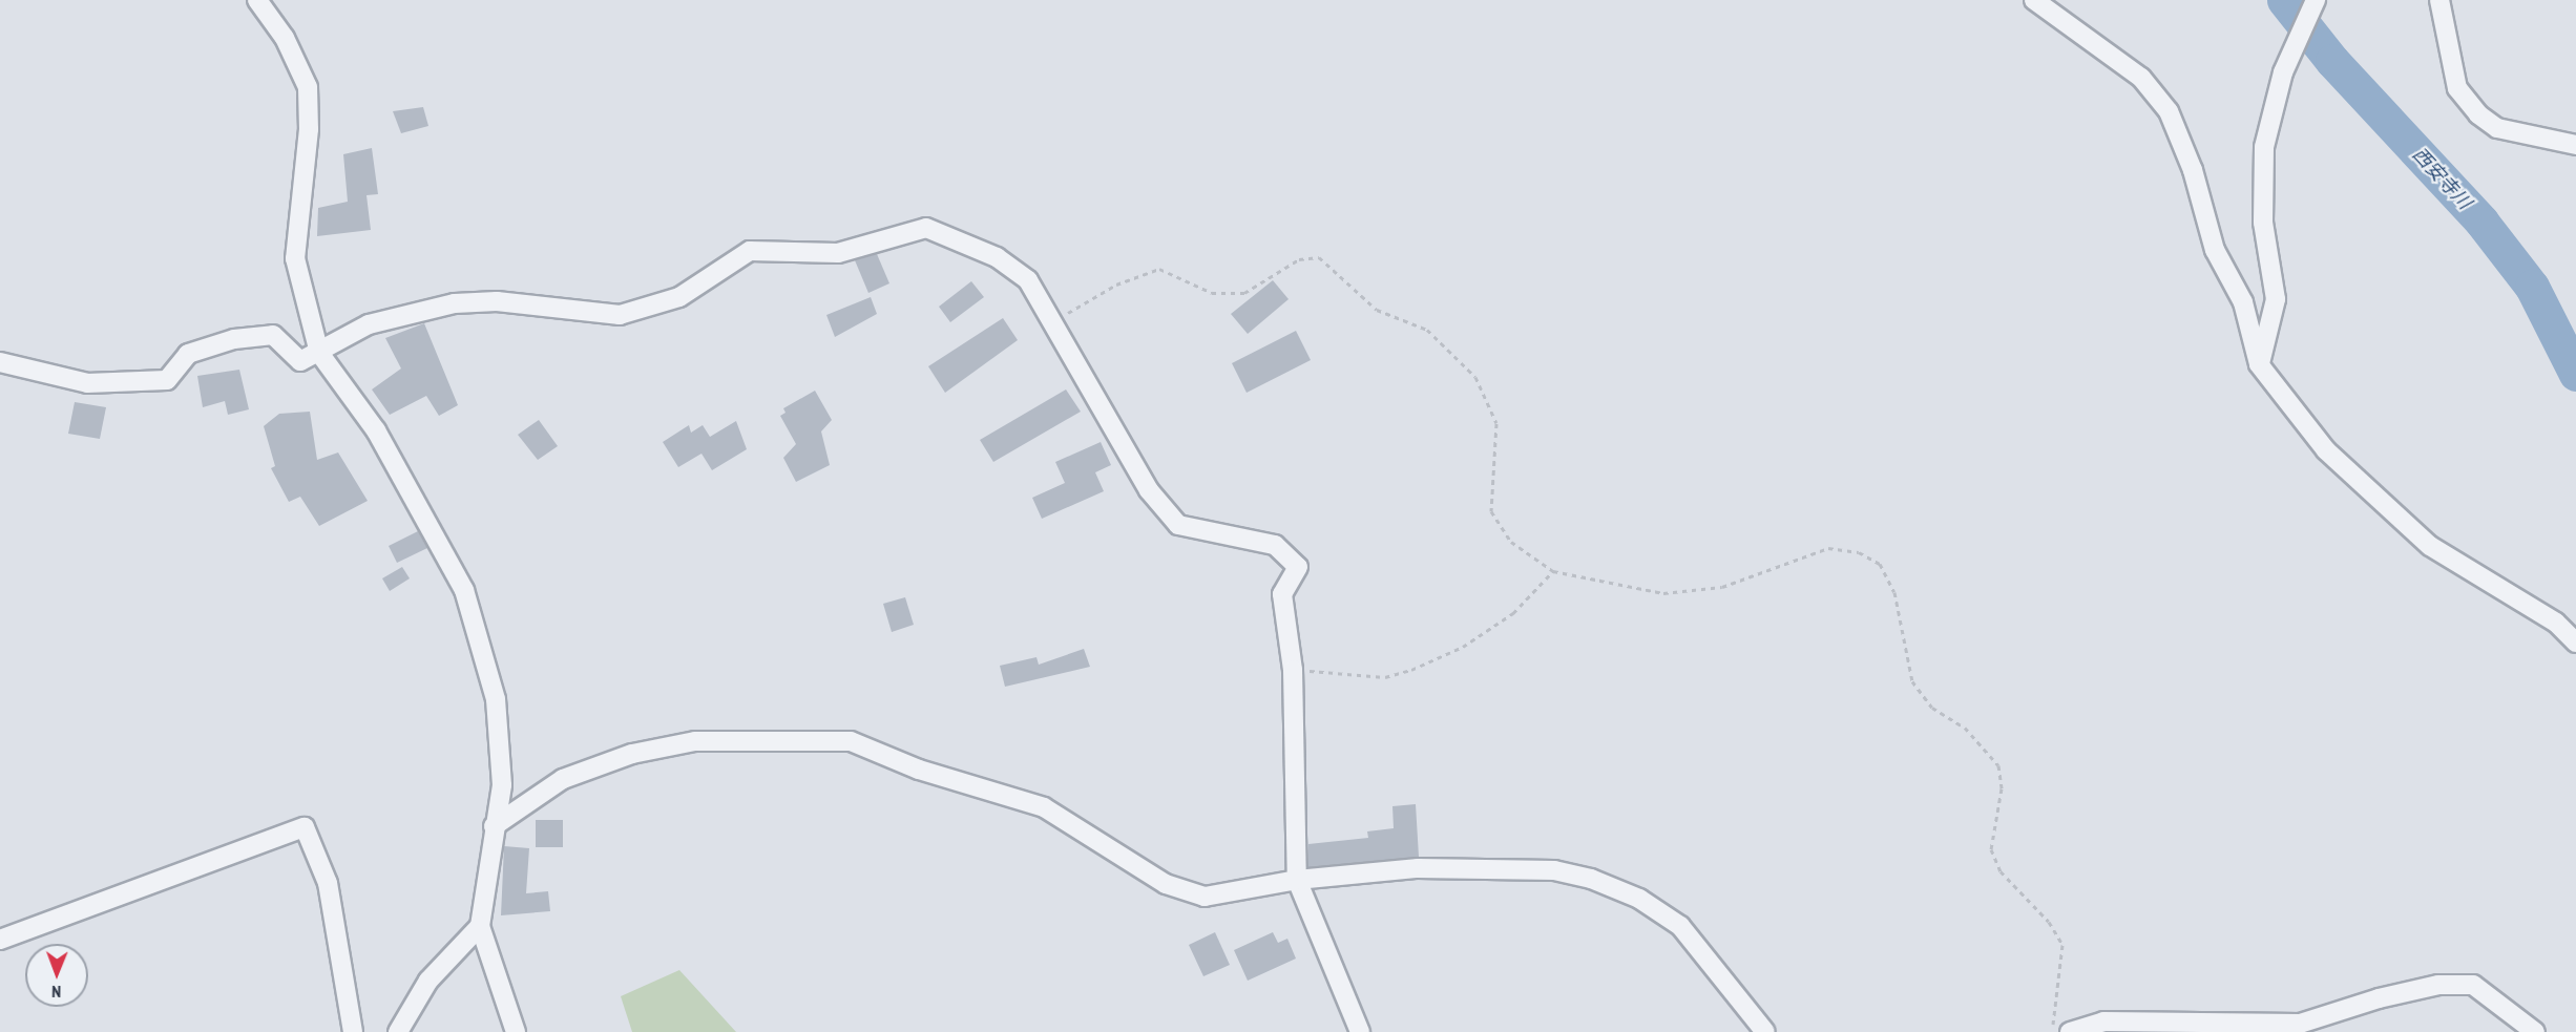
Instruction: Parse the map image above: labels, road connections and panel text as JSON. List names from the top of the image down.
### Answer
{
  "water": ["西安寺川"],
  "north": "bottom"
}
